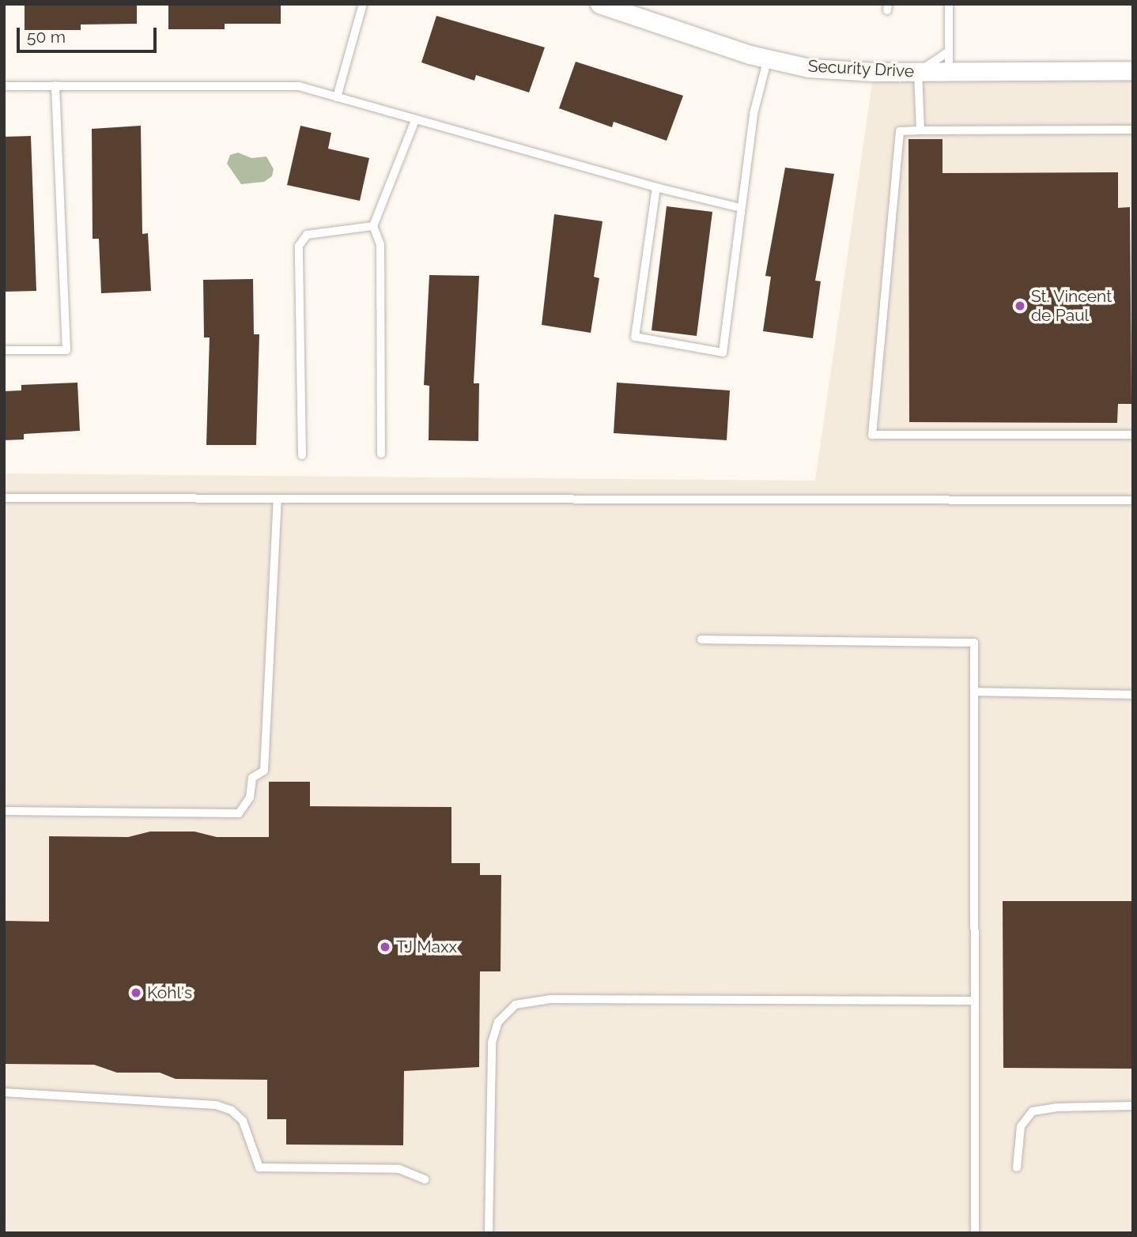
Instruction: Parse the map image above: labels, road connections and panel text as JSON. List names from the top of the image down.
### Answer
{
  "streets": {
    "street": ["Security Drive"]
  },
  "places": ["St. Vincent de Paul", "TJ Maxx", "Kohl's"],
  "scale_bar": "50 m"
}
